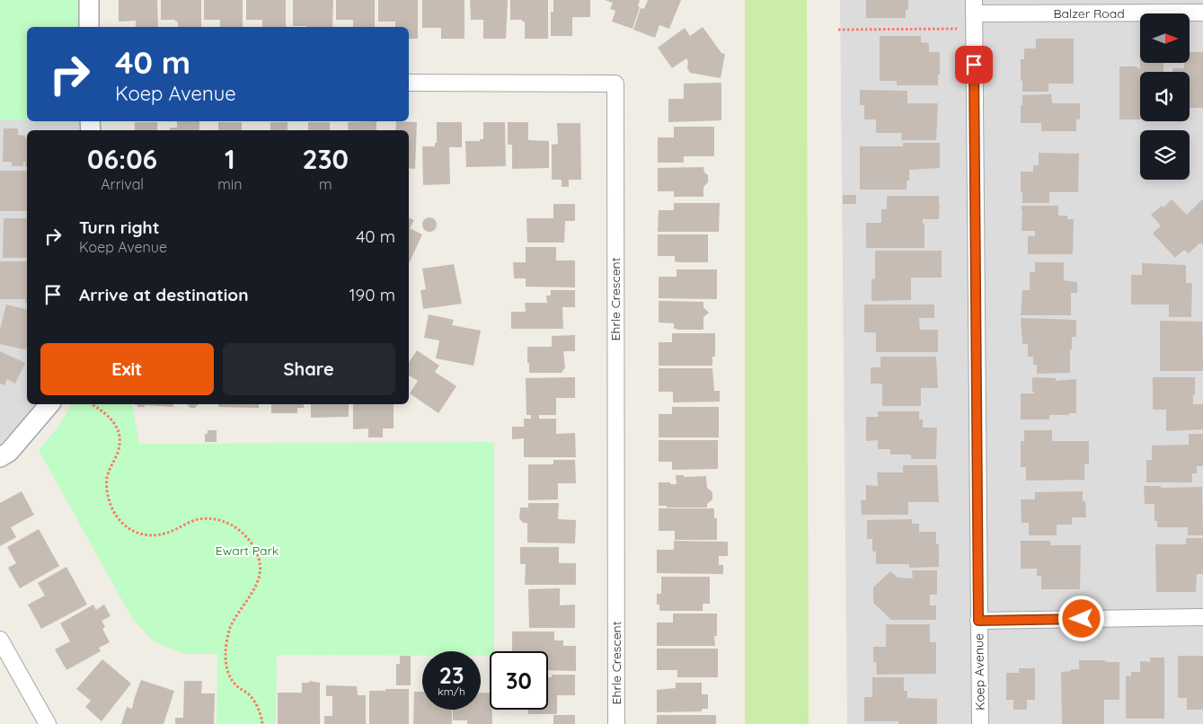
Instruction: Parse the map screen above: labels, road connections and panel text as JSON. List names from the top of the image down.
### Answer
{
  "streets": {
    "street": ["Balzer Road", "Ehrle Crescent", "Koep Avenue"]
  },
  "crossings": [
    ["Balzer Road", "Koep Avenue"]
  ],
  "parks": ["Ewart Park"],
  "north": "right",
  "page": {
    "turn": ["40 m", "Koep Avenue"],
    "eta": [
      "06:06",
      "Arrival",
      "1",
      "min",
      "230",
      "m"
    ],
    "list": [
      {
        "name": "Turn right",
        "note": "Koep Avenue",
        "value": "40 m"
      },
      {
        "name": "Arrive at destination",
        "value": "190 m"
      }
    ],
    "buttons": ["Exit", "Share"],
    "speed": "23 km/h",
    "limit": "30"
  }
}
